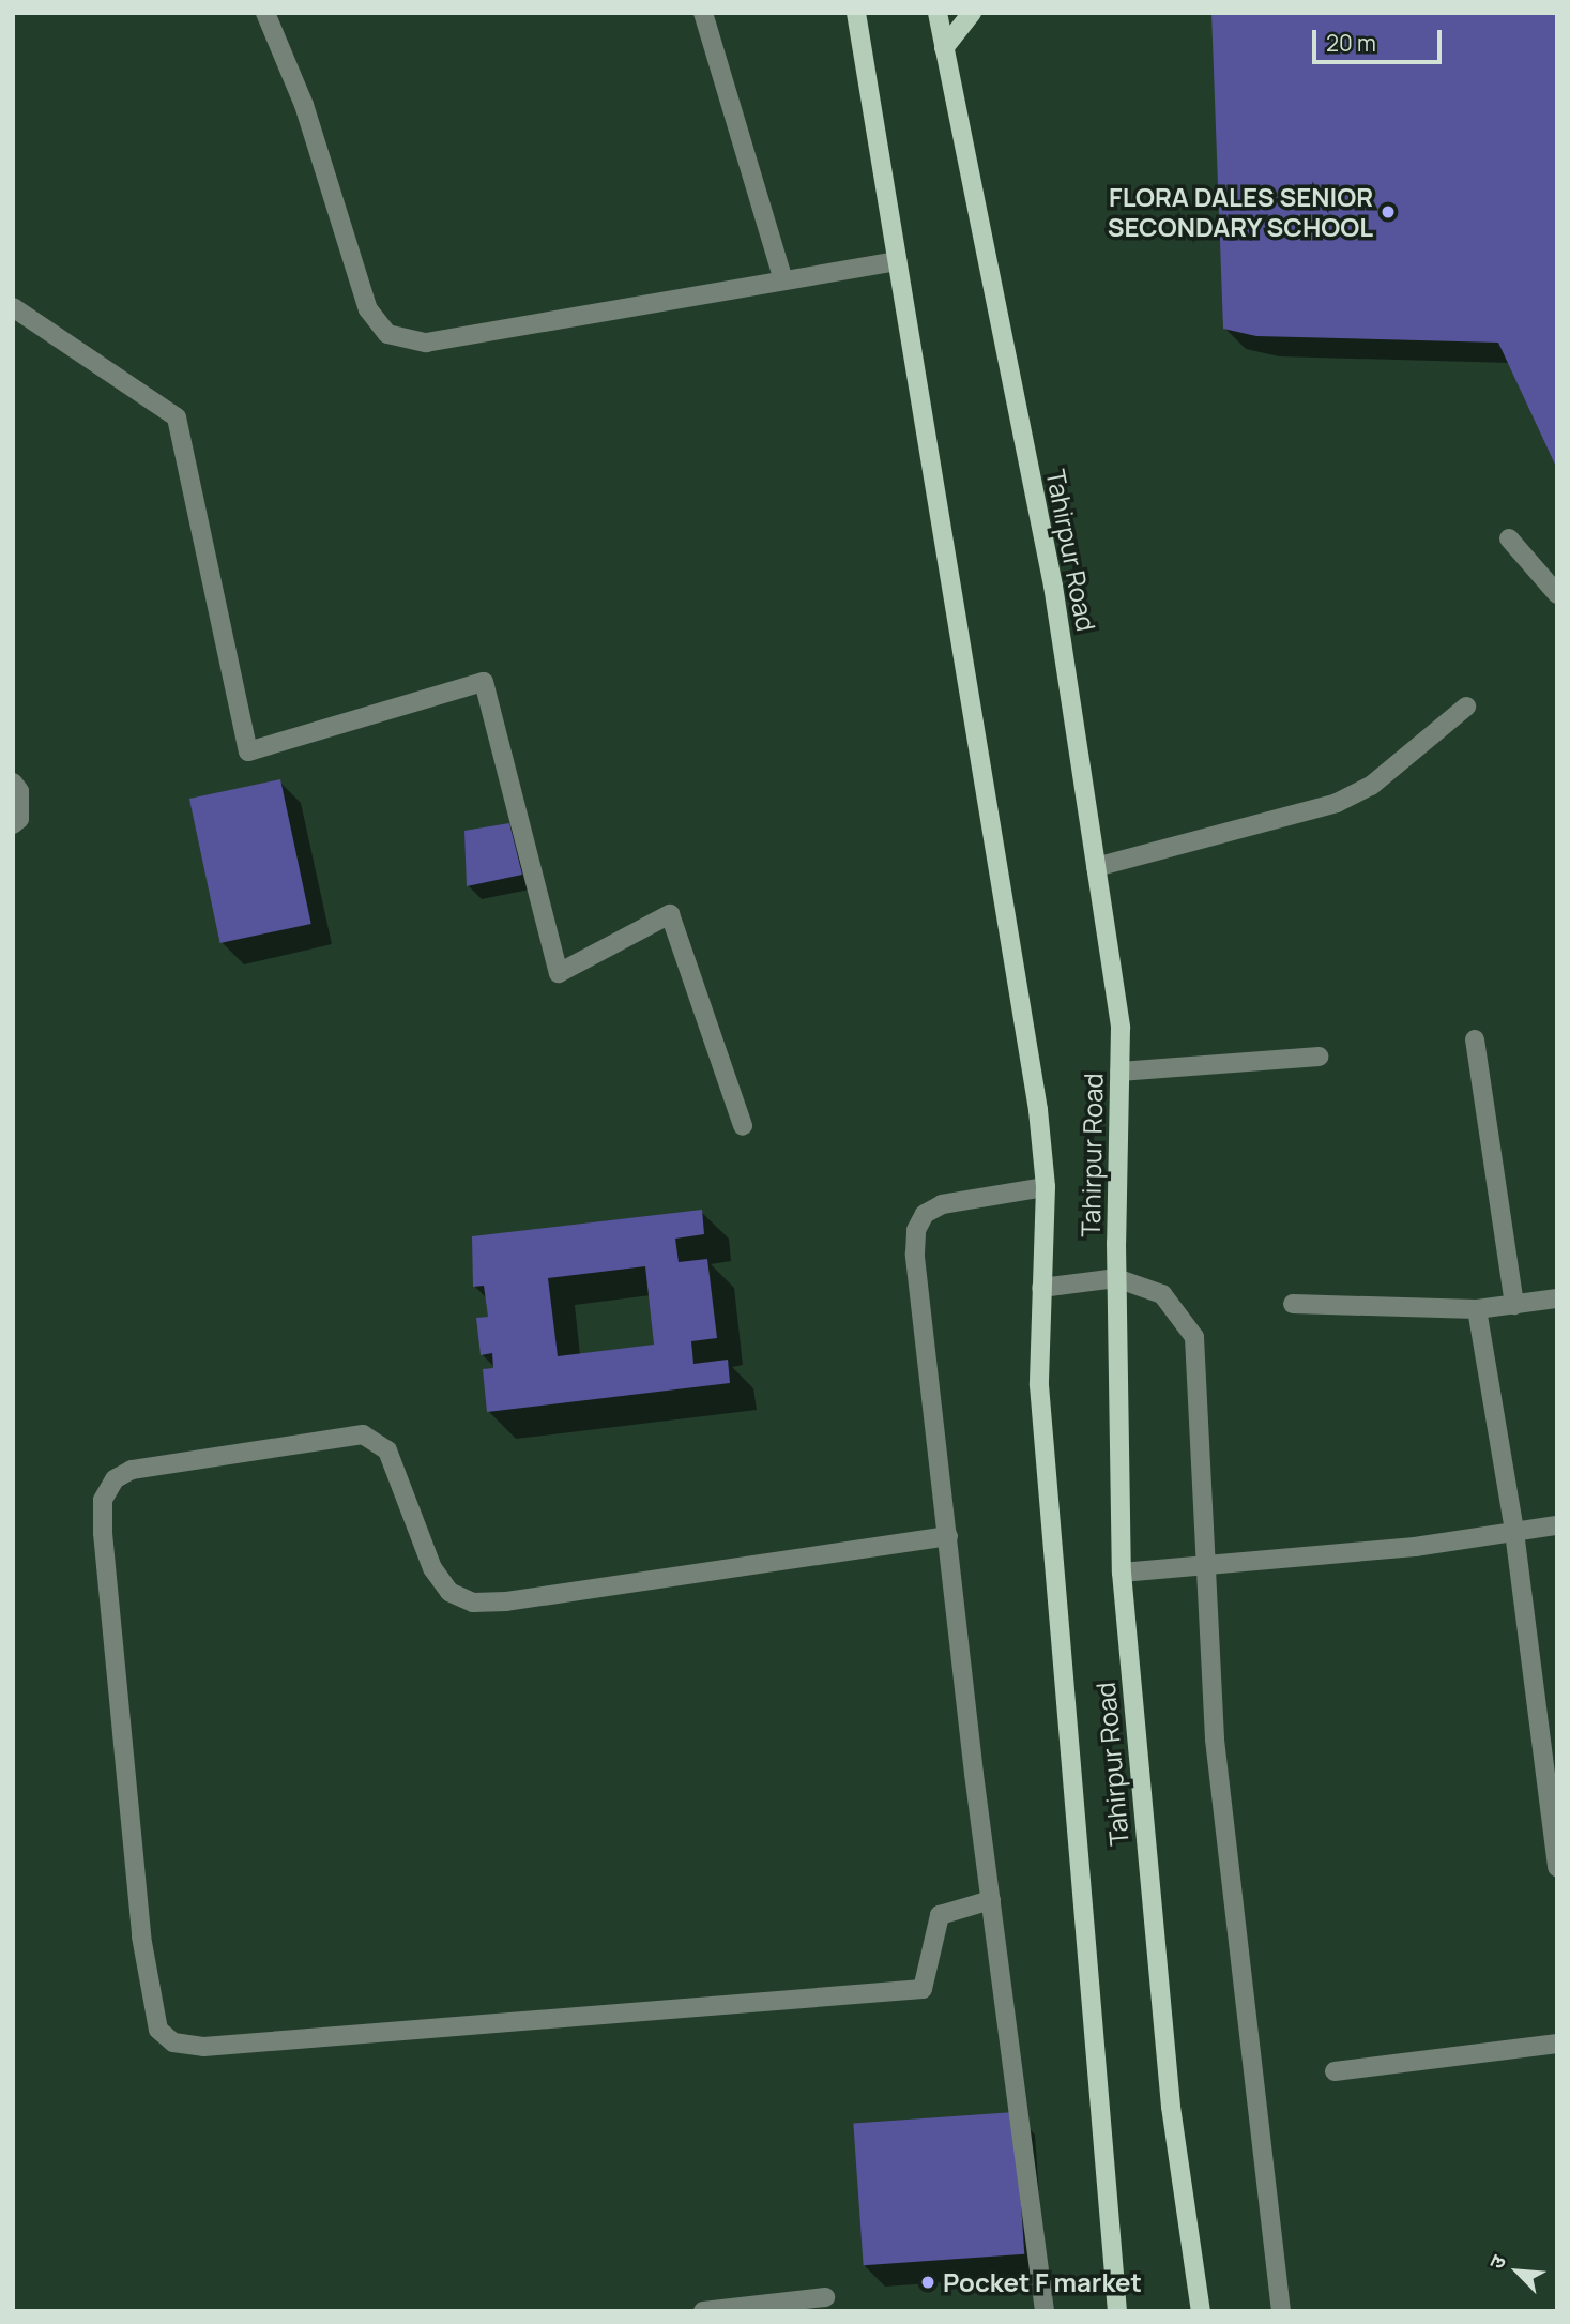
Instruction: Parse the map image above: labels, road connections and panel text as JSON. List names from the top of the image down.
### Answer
{
  "streets": {
    "main road": ["Tahirpur Road"]
  },
  "places": ["FLORA DALES SENIOR SECONDARY SCHOOL", "Pocket F market"],
  "scale_bar": "20 m",
  "north": "top left"
}
